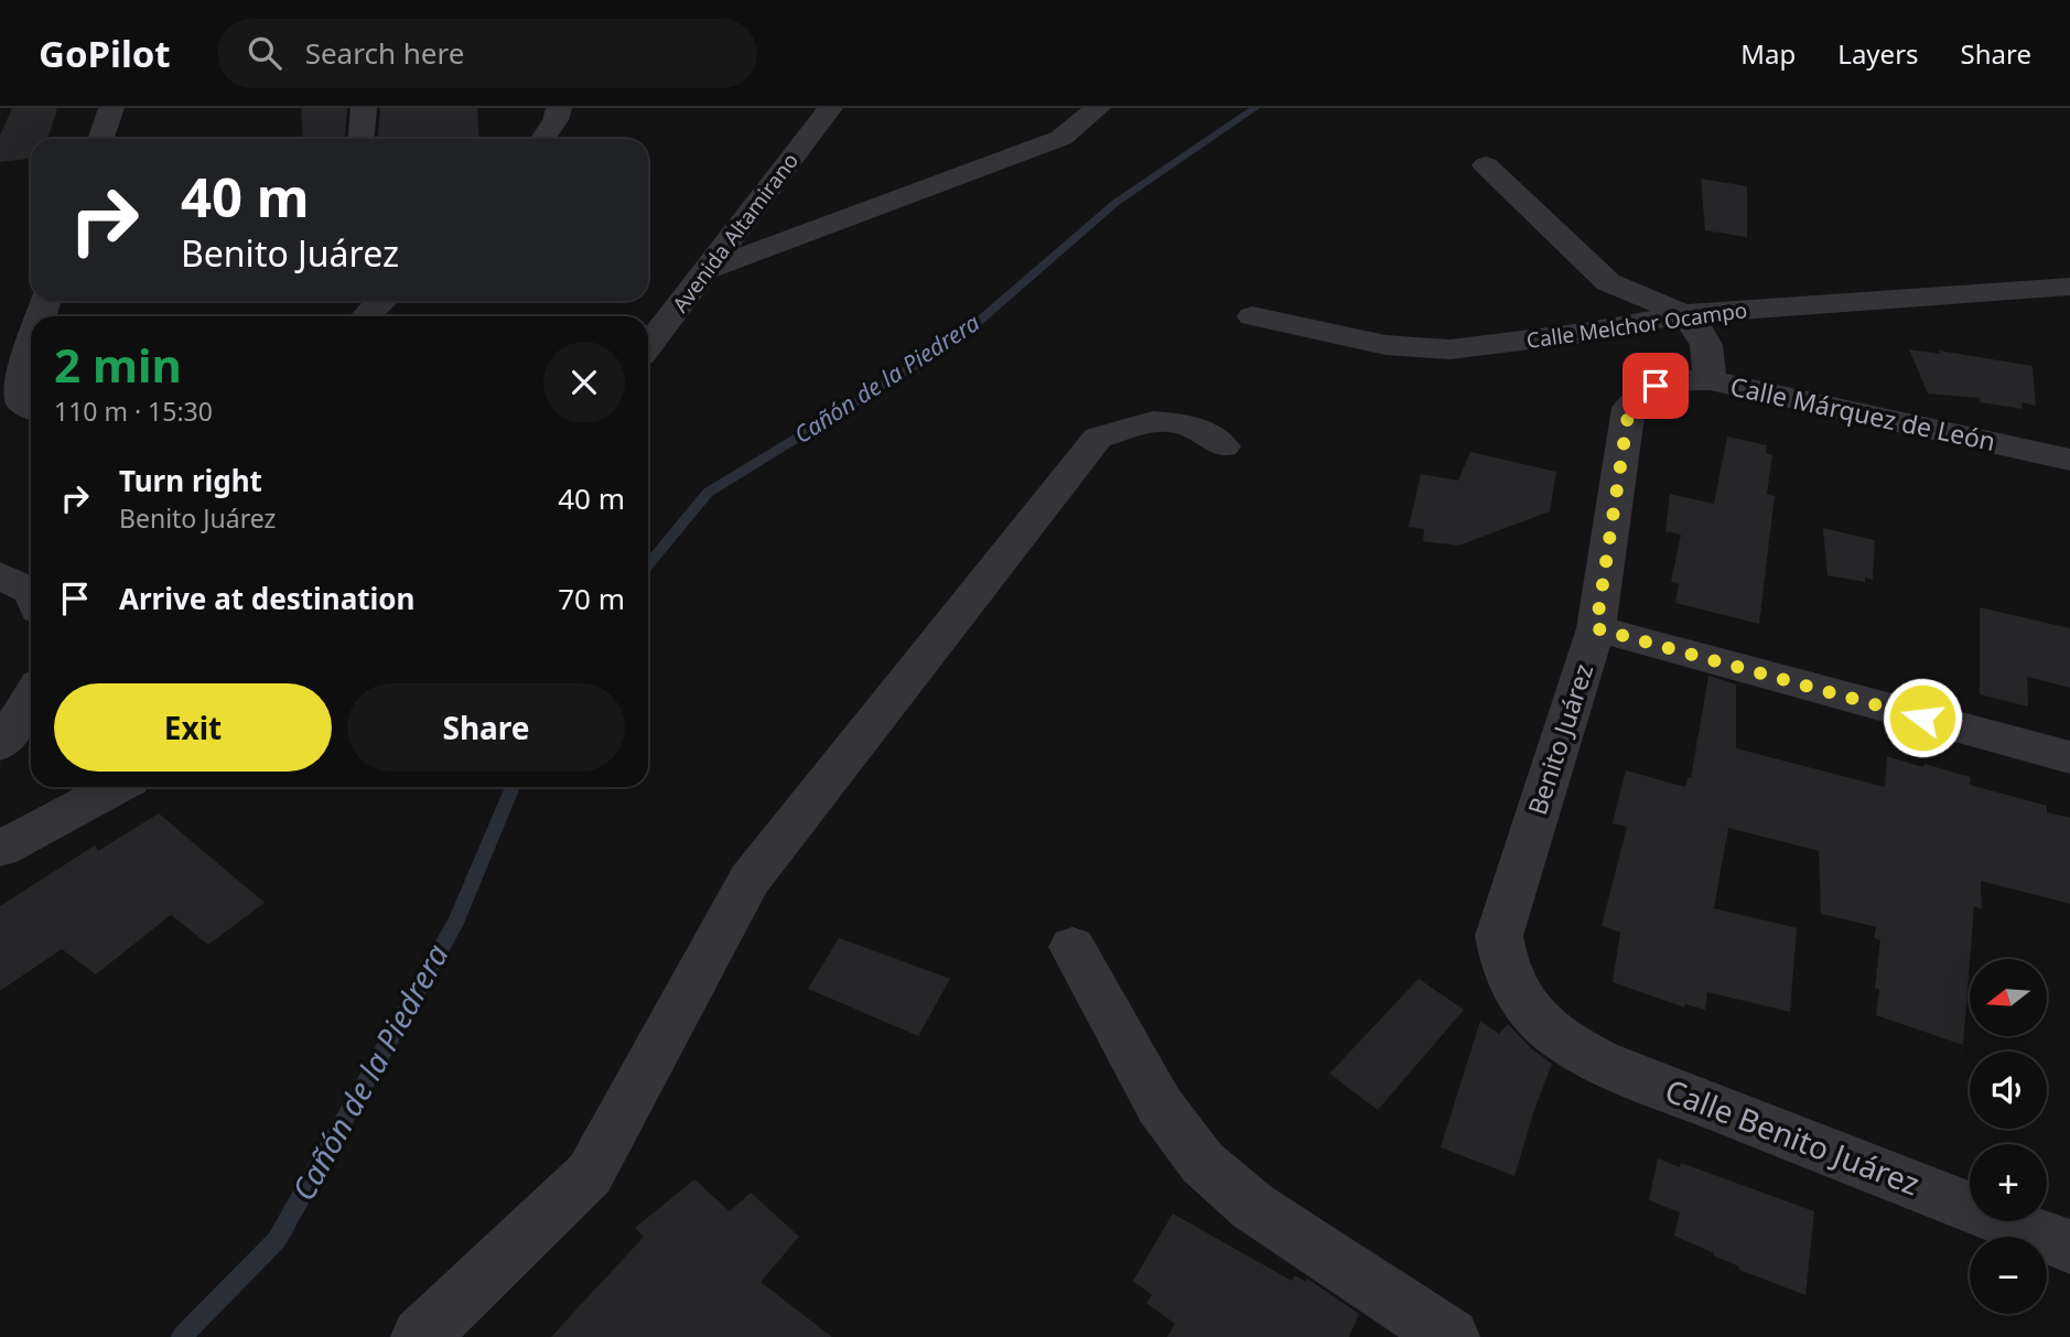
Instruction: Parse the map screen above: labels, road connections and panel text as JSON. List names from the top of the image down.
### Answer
{
  "streets": {
    "street": [
      "Avenida Altamirano",
      "Calle Melchor Ocampo",
      "Calle Márquez de León",
      "Benito Juárez",
      "Calle Benito Juárez"
    ]
  },
  "crossings": [
    ["Calle Márquez de León", "Benito Juárez"],
    ["Benito Juárez", "Calle Benito Juárez"]
  ],
  "water": ["Cañón de la Piedrera"],
  "north": "left",
  "page": {
    "header": "GoPilot",
    "search": "Search here",
    "nav": ["Map", "Layers", "Share"],
    "turn": ["40 m", "Benito Juárez"],
    "heading": ["2 min", "110 m · 15:30"],
    "list": [
      {
        "name": "Turn right",
        "note": "Benito Juárez",
        "value": "40 m"
      },
      {
        "name": "Arrive at destination",
        "value": "70 m"
      }
    ],
    "buttons": ["Exit", "Share"],
    "map_buttons": ["+", "−"]
  }
}
